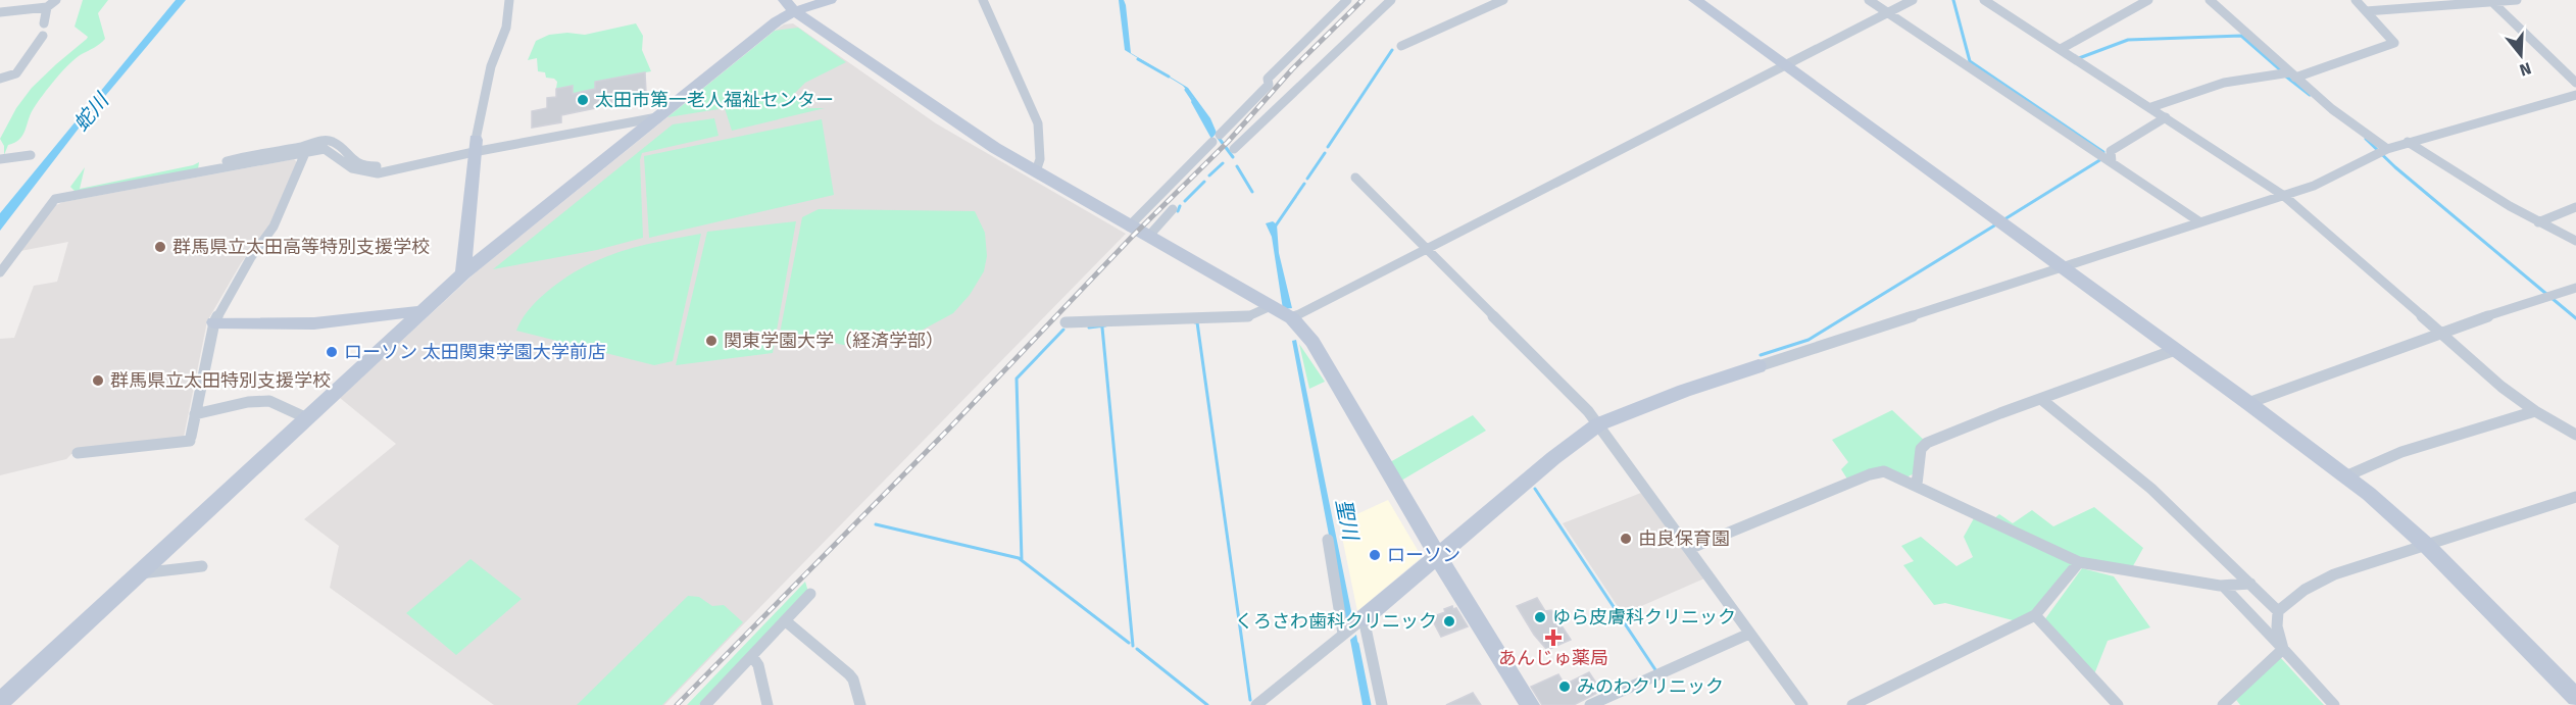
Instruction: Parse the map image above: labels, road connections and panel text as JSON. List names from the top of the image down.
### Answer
{
  "water": ["蛇川", "聖川"],
  "places": {
    "other": [
      "太田市第一老人福祉センター",
      "群馬県立太田高等特別支援学校",
      "関東学園大学（経済学部）",
      "ローソン 太田関東学園大学前店",
      "群馬県立太田特別支援学校",
      "由良保育園",
      "ローソン",
      "ゆら皮膚科クリニック",
      "くろさわ歯科クリニック",
      "みのわクリニック"
    ],
    "health": ["あんじゅ薬局"]
  },
  "north": "bottom"
}
